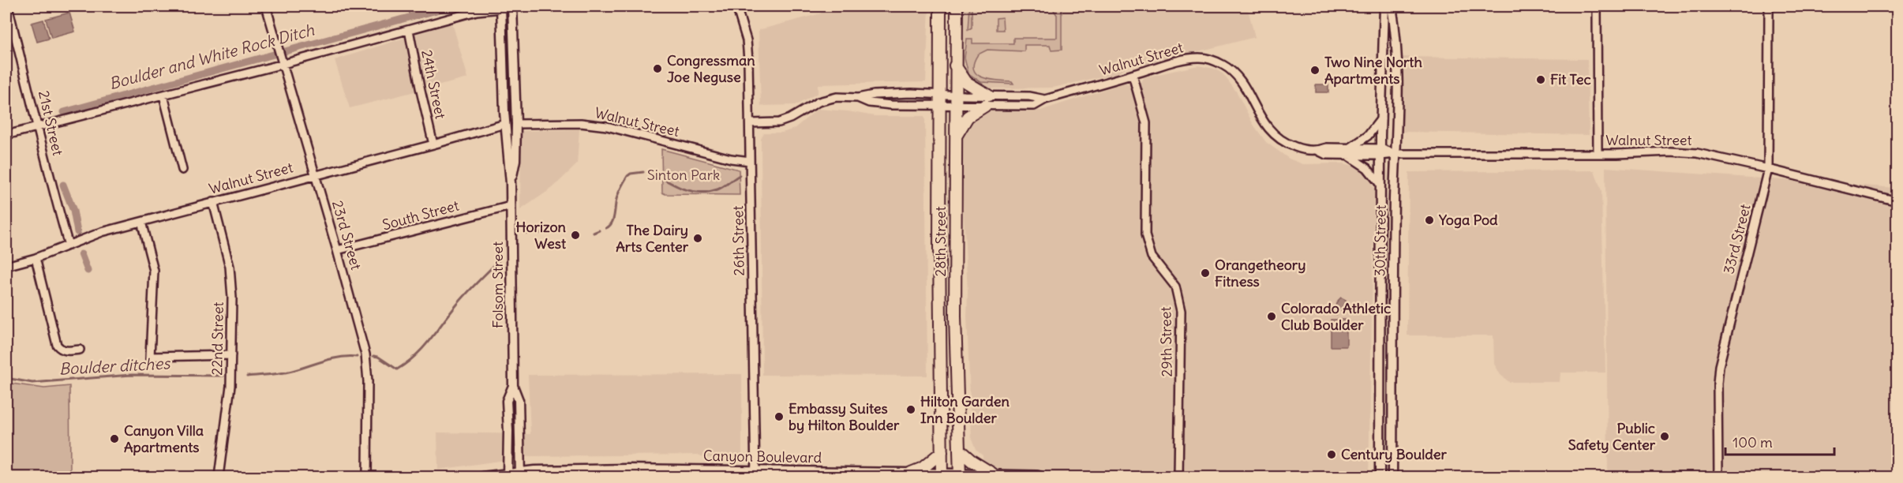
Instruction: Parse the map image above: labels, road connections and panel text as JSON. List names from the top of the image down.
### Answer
{
  "streets": {
    "highway": ["28th Street"],
    "main road": ["30th Street", "Folsom Street", "Canyon Boulevard"],
    "street": [
      "Walnut Street",
      "24th Street",
      "21st Street",
      "South Street",
      "23rd Street",
      "33rd Street",
      "26th Street",
      "22nd Street",
      "29th Street"
    ]
  },
  "crossings": [
    ["Walnut Street", "24th Street"],
    ["Walnut Street", "21st Street"],
    ["Walnut Street", "23rd Street"],
    ["Walnut Street", "33rd Street"],
    ["Walnut Street", "26th Street"],
    ["Walnut Street", "30th Street"],
    ["Walnut Street", "28th Street"],
    ["Walnut Street", "Folsom Street"],
    ["Walnut Street", "22nd Street"],
    ["Walnut Street", "29th Street"],
    ["South Street", "23rd Street"],
    ["South Street", "Folsom Street"],
    ["26th Street", "Canyon Boulevard"],
    ["28th Street", "Canyon Boulevard"],
    ["Folsom Street", "Canyon Boulevard"]
  ],
  "water": ["Boulder and White Rock Ditch", "Boulder ditches"],
  "parks": ["Sinton Park"],
  "places": [
    "Congressman Joe Neguse",
    "Two Nine North Apartments",
    "Fit Tec",
    "Yoga Pod",
    "Horizon West",
    "The Dairy Arts Center",
    "Orangetheory Fitness",
    "Colorado Athletic Club Boulder",
    "Hilton Garden Inn Boulder",
    "Embassy Suites by Hilton Boulder",
    "Public Safety Center",
    "Canyon Villa Apartments",
    "Century Boulder"
  ],
  "scale_bar": "100 m"
}
